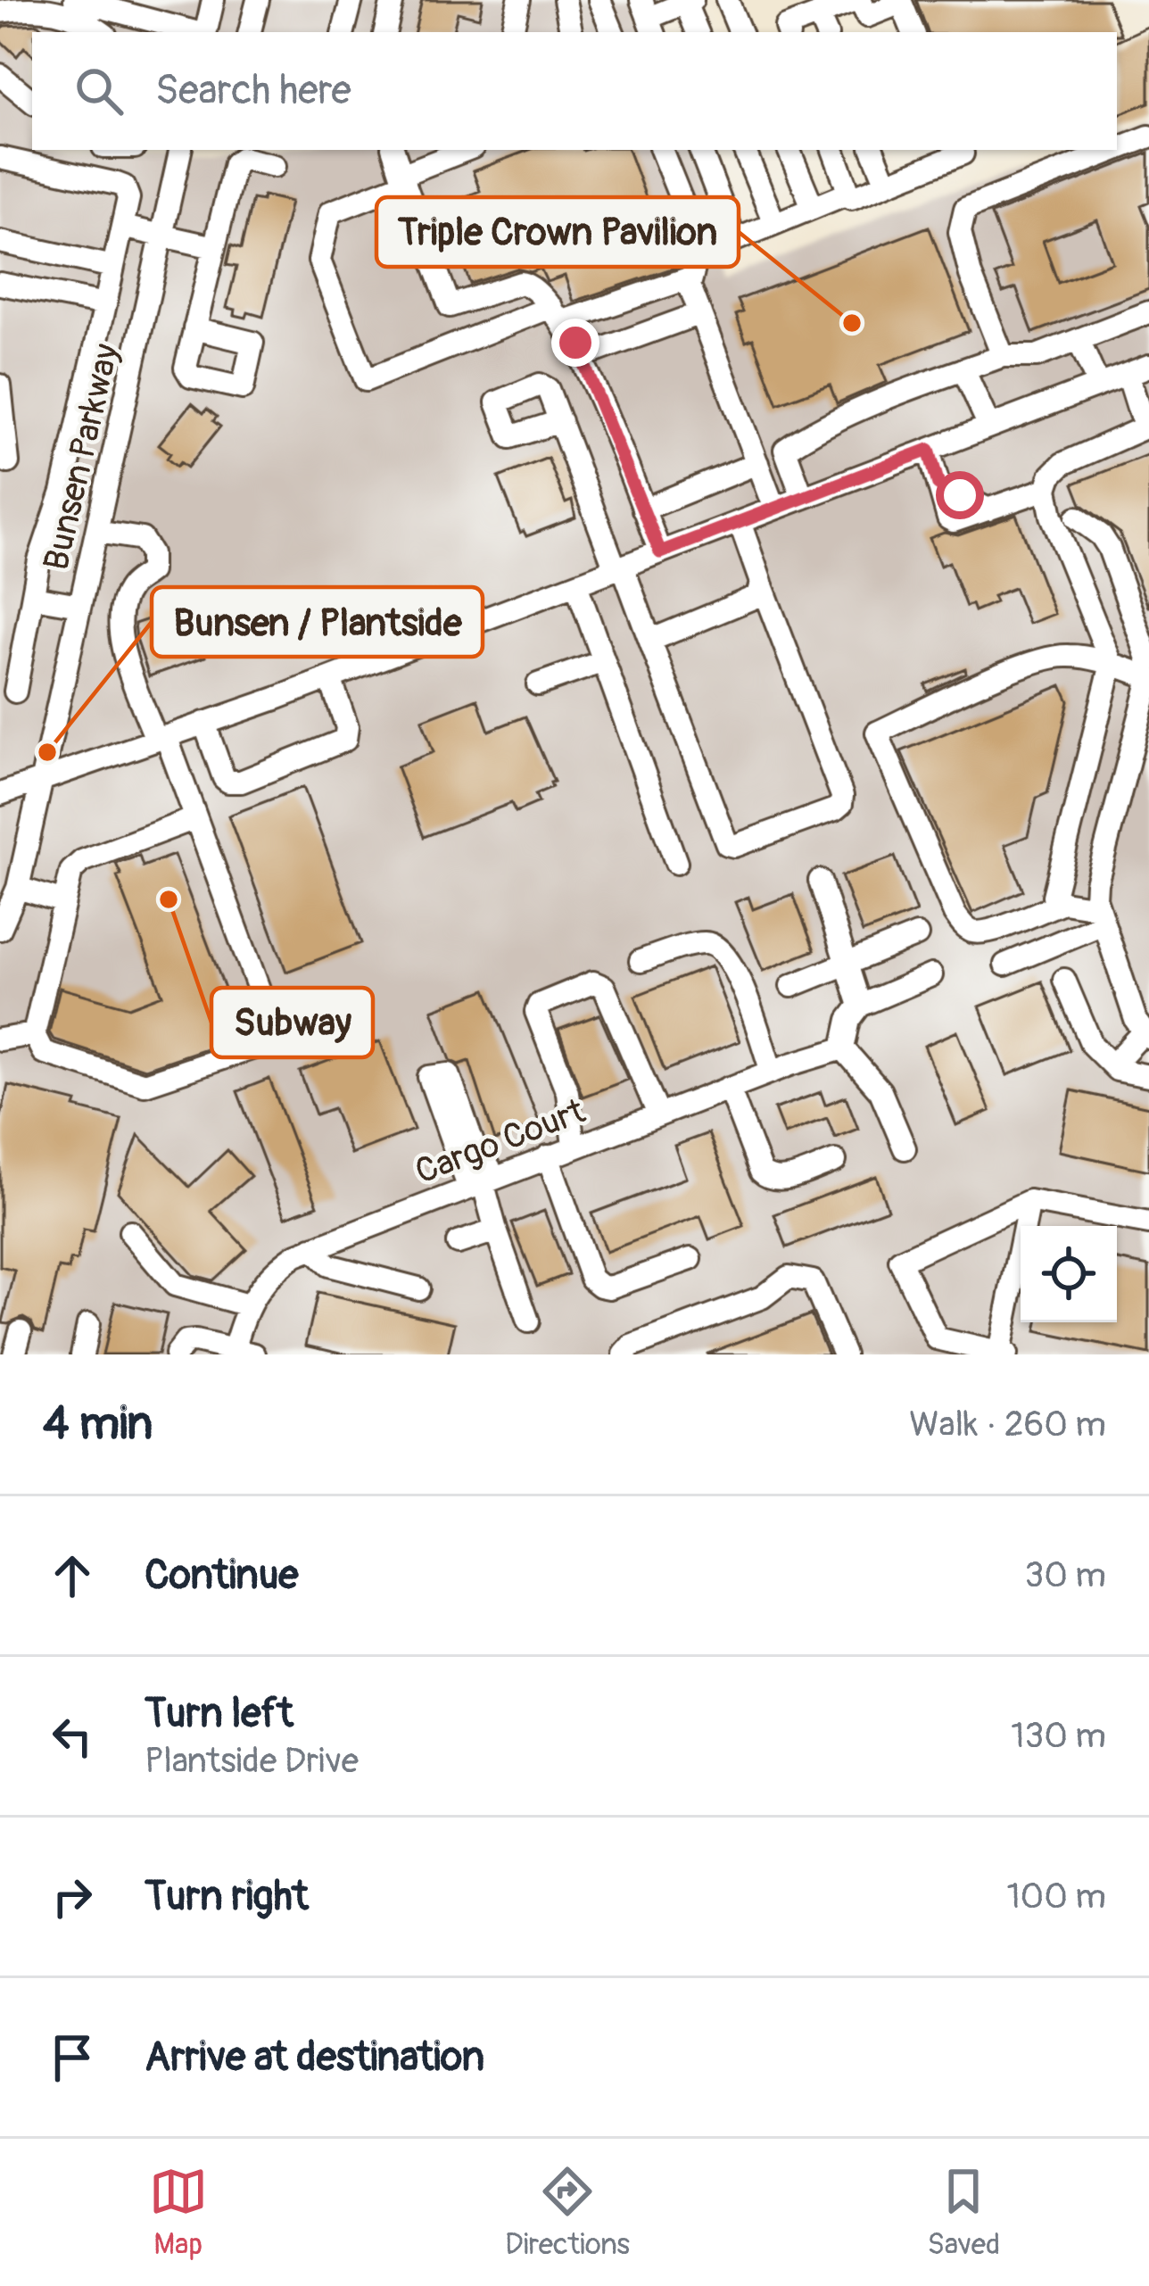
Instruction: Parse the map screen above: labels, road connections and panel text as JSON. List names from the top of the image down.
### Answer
{
  "streets": {
    "street": ["Bunsen Parkway", "Cargo Court"]
  },
  "places": ["Triple Crown Pavilion", "Bunsen / Plantside", "Subway"],
  "page": {
    "search": "Search here",
    "heading": ["4 min", "Walk · 260 m"],
    "list": [
      ["Continue", "30 m"],
      ["Turn left", "Plantside Drive", "130 m"],
      ["Turn right", "100 m"],
      "Arrive at destination"
    ],
    "nav": ["Map", "Directions", "Saved"]
  }
}
